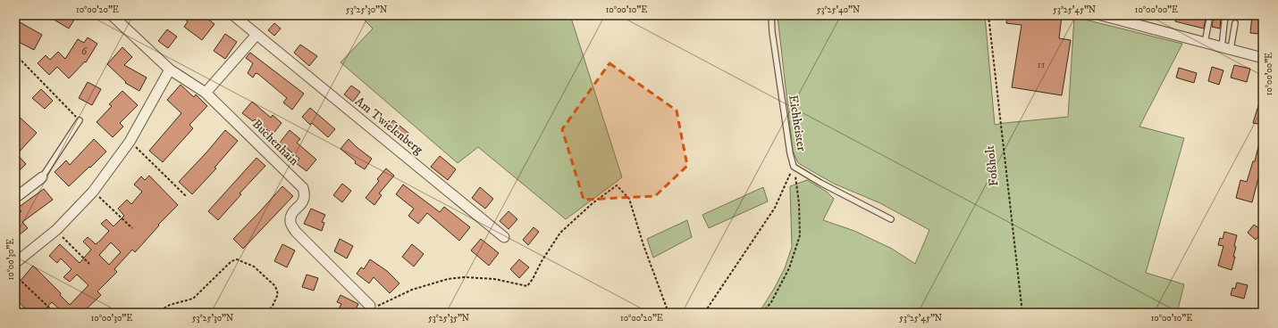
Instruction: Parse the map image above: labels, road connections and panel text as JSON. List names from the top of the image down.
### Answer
{
  "streets": {
    "street": ["Am Twielenberg", "Buchenhain"],
    "lane": ["Eichheister"],
    "path": ["Foßholt"]
  },
  "house_numbers": ["6", "11"],
  "coordinates": [
    "10°00'20\"E",
    "53°25'30\"N",
    "10°00'10\"E",
    "53°25'40\"N",
    "53°25'45\"N",
    "10°00'00\"E",
    "10°00'30\"E",
    "53°25'35\"N"
  ]
}
